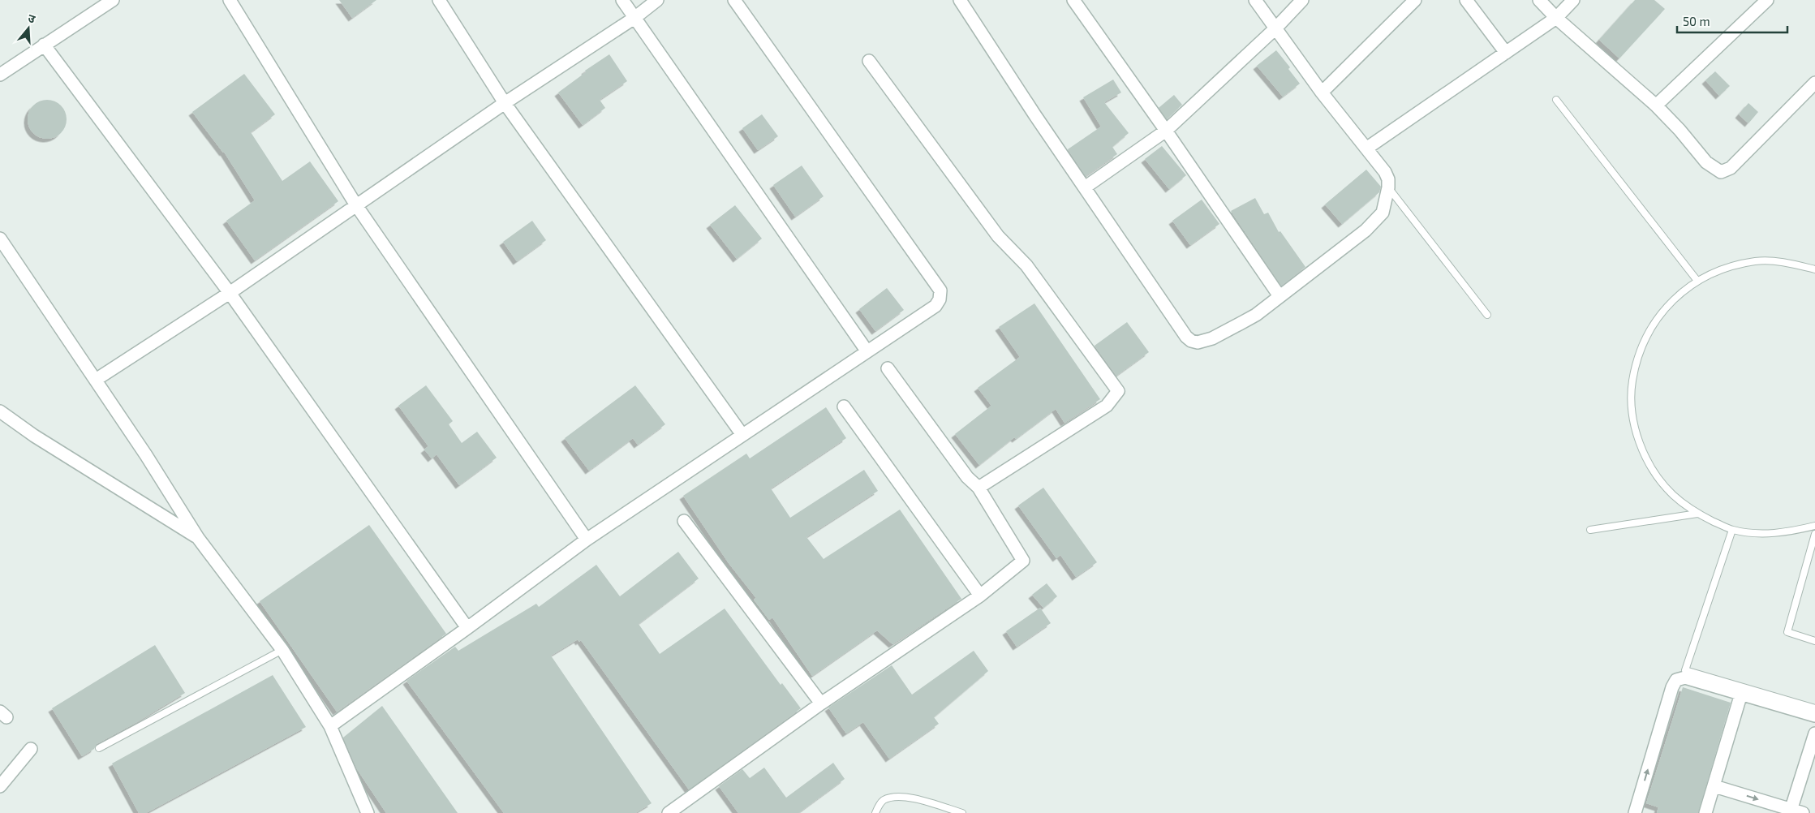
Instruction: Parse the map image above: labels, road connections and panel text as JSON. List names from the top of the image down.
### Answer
{
  "scale_bar": "50 m",
  "north": "top"
}
